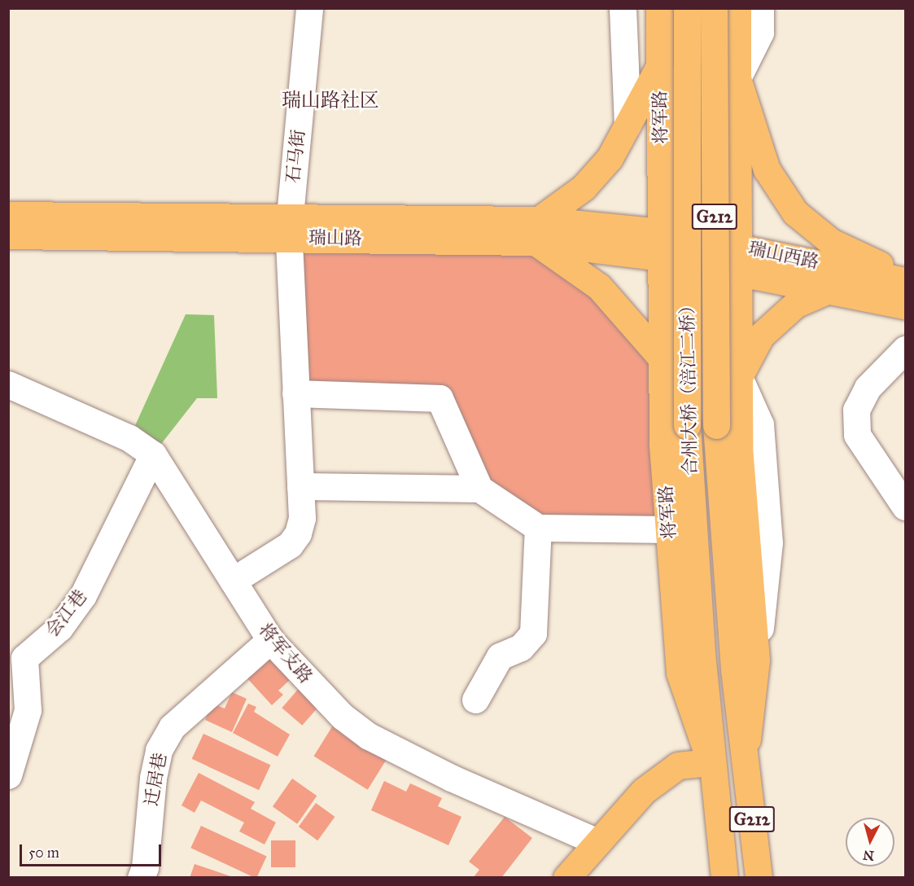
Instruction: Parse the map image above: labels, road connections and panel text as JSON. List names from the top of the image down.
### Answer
{
  "streets": {
    "main road": [
      "将军路",
      "G212",
      "瑞山路",
      "瑞山西路",
      "合州大桥（涪江二桥）"
    ],
    "street": [
      "石马街",
      "会江巷",
      "将军支路",
      "迁居巷"
    ]
  },
  "crossings": [
    ["将军路", "G212"],
    ["将军路", "瑞山路"],
    ["将军路", "瑞山西路"],
    ["将军路", "合州大桥（涪江二桥）"],
    ["石马街", "瑞山路"],
    ["石马街", "将军支路"],
    ["G212", "合州大桥（涪江二桥）"],
    ["瑞山路", "瑞山西路"],
    ["会江巷", "将军支路"],
    ["将军支路", "迁居巷"]
  ],
  "districts": ["瑞山路社区"],
  "scale_bar": "50 m",
  "north": "bottom"
}
